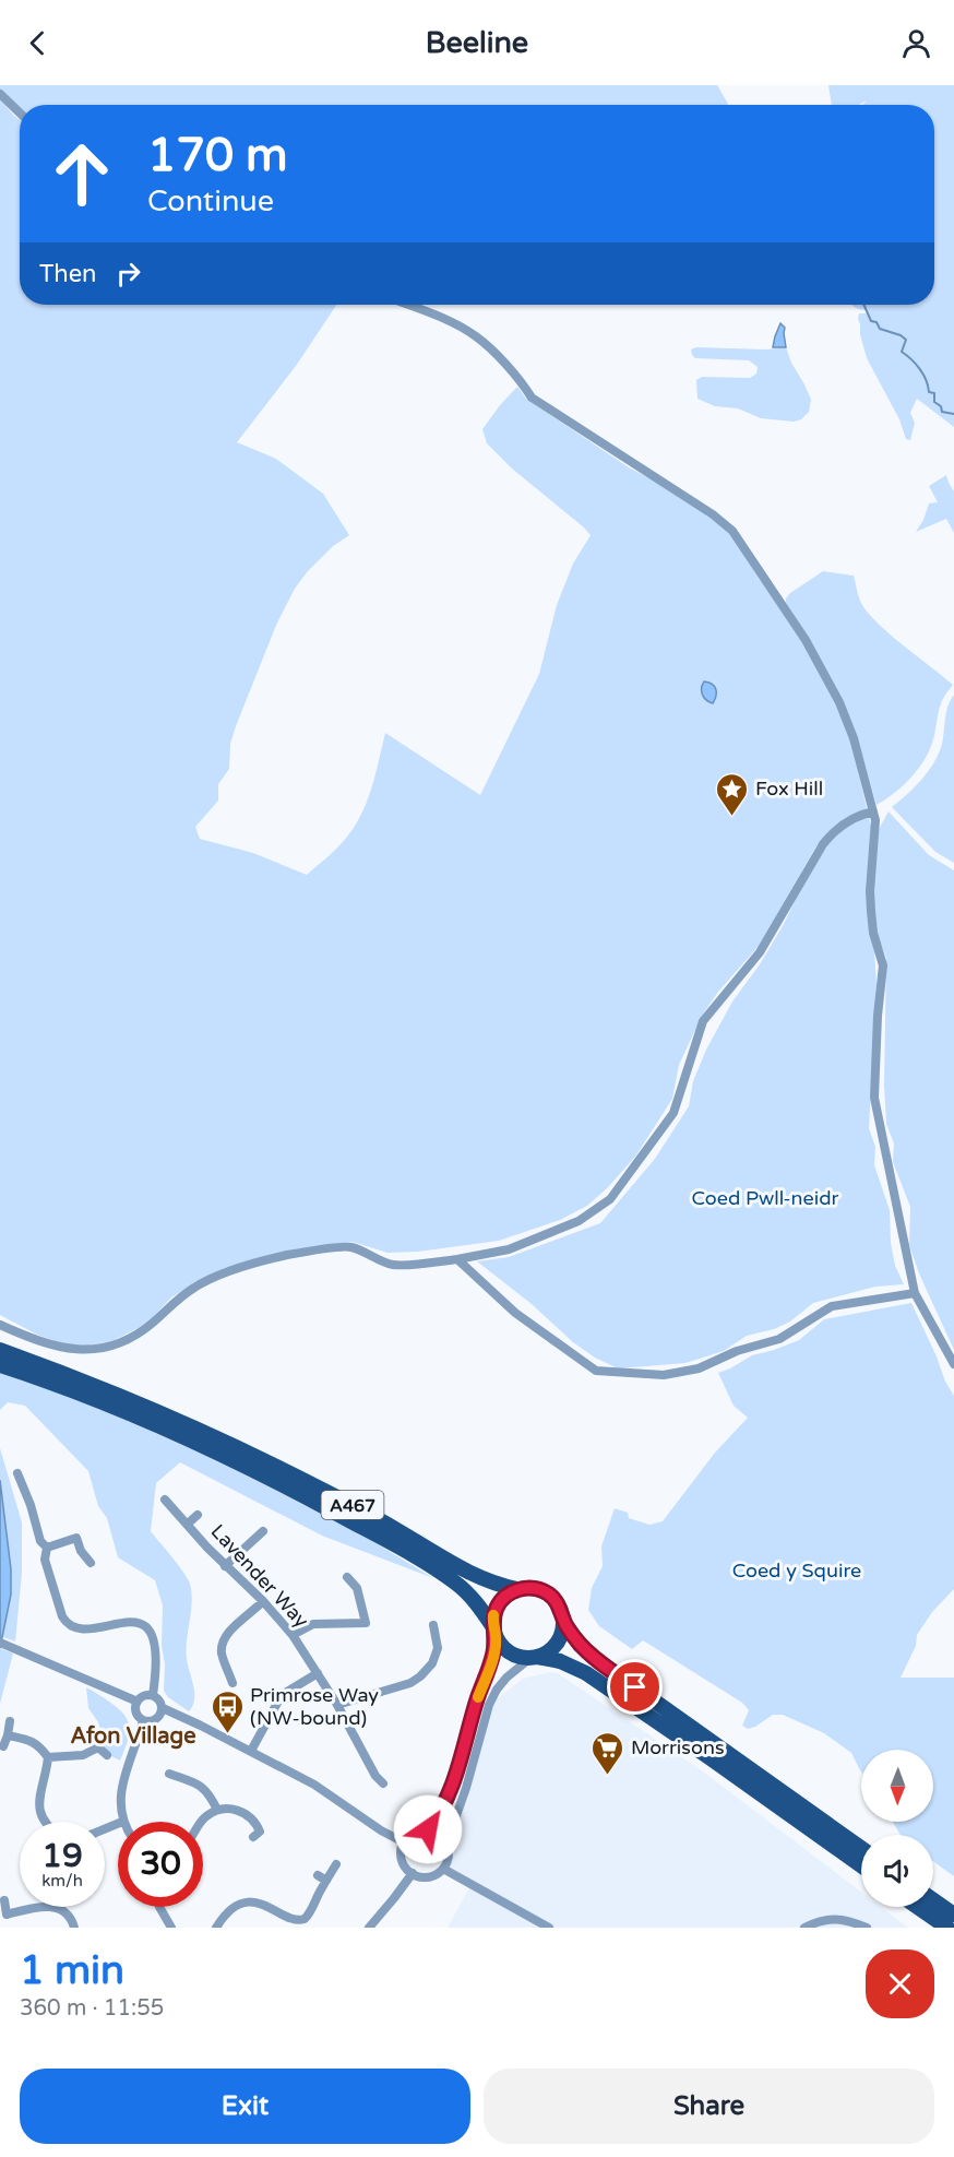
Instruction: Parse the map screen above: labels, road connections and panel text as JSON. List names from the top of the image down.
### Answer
{
  "streets": {
    "main road": ["A467"],
    "street": ["Lavender Way"]
  },
  "districts": ["Afon Village"],
  "parks": ["Coed Pwll-neidr", "Coed y Squire"],
  "places": {
    "place": ["Fox Hill"],
    "bus stop": ["Primrose Way (NW-bound)"],
    "supermarket": ["Morrisons"]
  },
  "north": "bottom",
  "page": {
    "header": "Beeline",
    "turn": ["170 m", "Continue"],
    "then": "Then",
    "speed": "19 km/h",
    "limit": "30",
    "heading": ["1 min", "360 m · 11:55"],
    "buttons": ["Exit", "Share"]
  }
}
